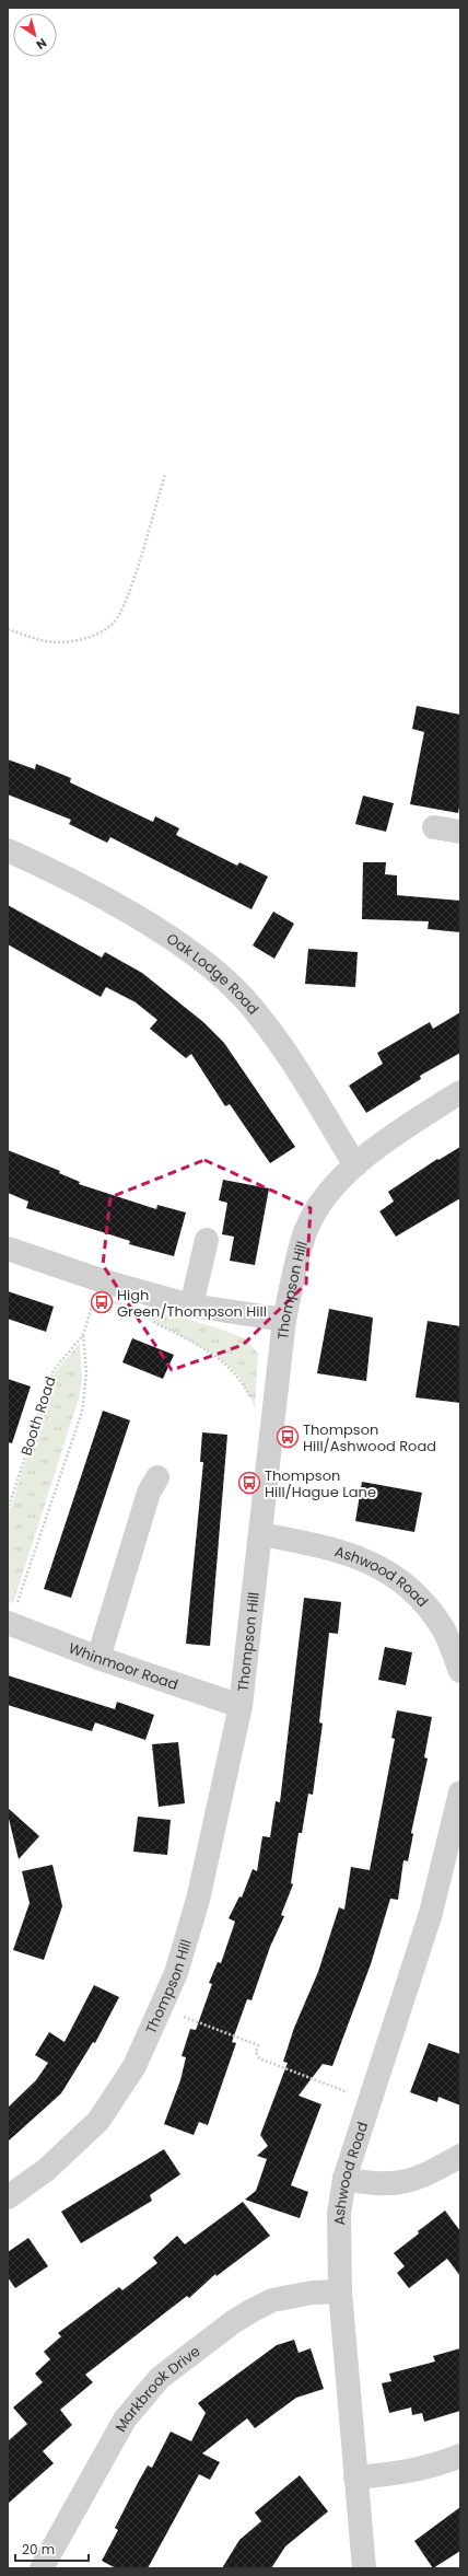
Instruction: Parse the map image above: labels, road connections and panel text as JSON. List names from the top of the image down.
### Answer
{
  "streets": {
    "street": [
      "Oak Lodge Road",
      "Thompson Hill",
      "Ashwood Road",
      "Whinmoor Road",
      "Markbrook Drive"
    ],
    "path": ["Booth Road"]
  },
  "crossings": [
    ["Oak Lodge Road", "Thompson Hill"],
    ["Thompson Hill", "Ashwood Road"],
    ["Thompson Hill", "Whinmoor Road"],
    ["Ashwood Road", "Markbrook Drive"]
  ],
  "places": {
    "bus stop": ["High Green/Thompson Hill", "Thompson Hill/Ashwood Road", "Thompson Hill/Hague Lane"]
  },
  "scale_bar": "20 m",
  "north": "bottom right"
}
